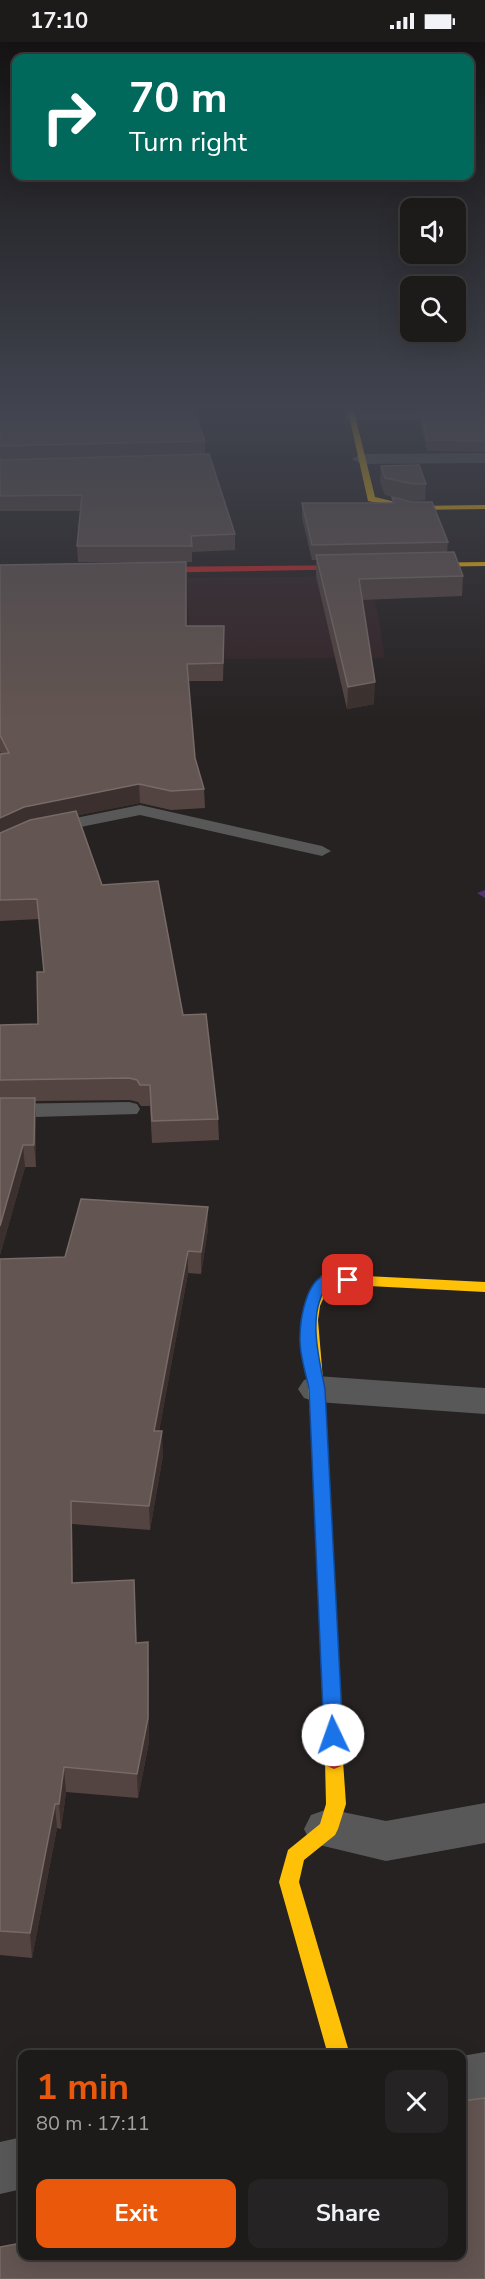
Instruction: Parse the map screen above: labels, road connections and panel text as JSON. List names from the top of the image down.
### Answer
{
  "page": {
    "status": "17:10",
    "turn": ["70 m", "Turn right"],
    "heading": ["1 min", "80 m · 17:11"],
    "buttons": ["Exit", "Share"]
  }
}
